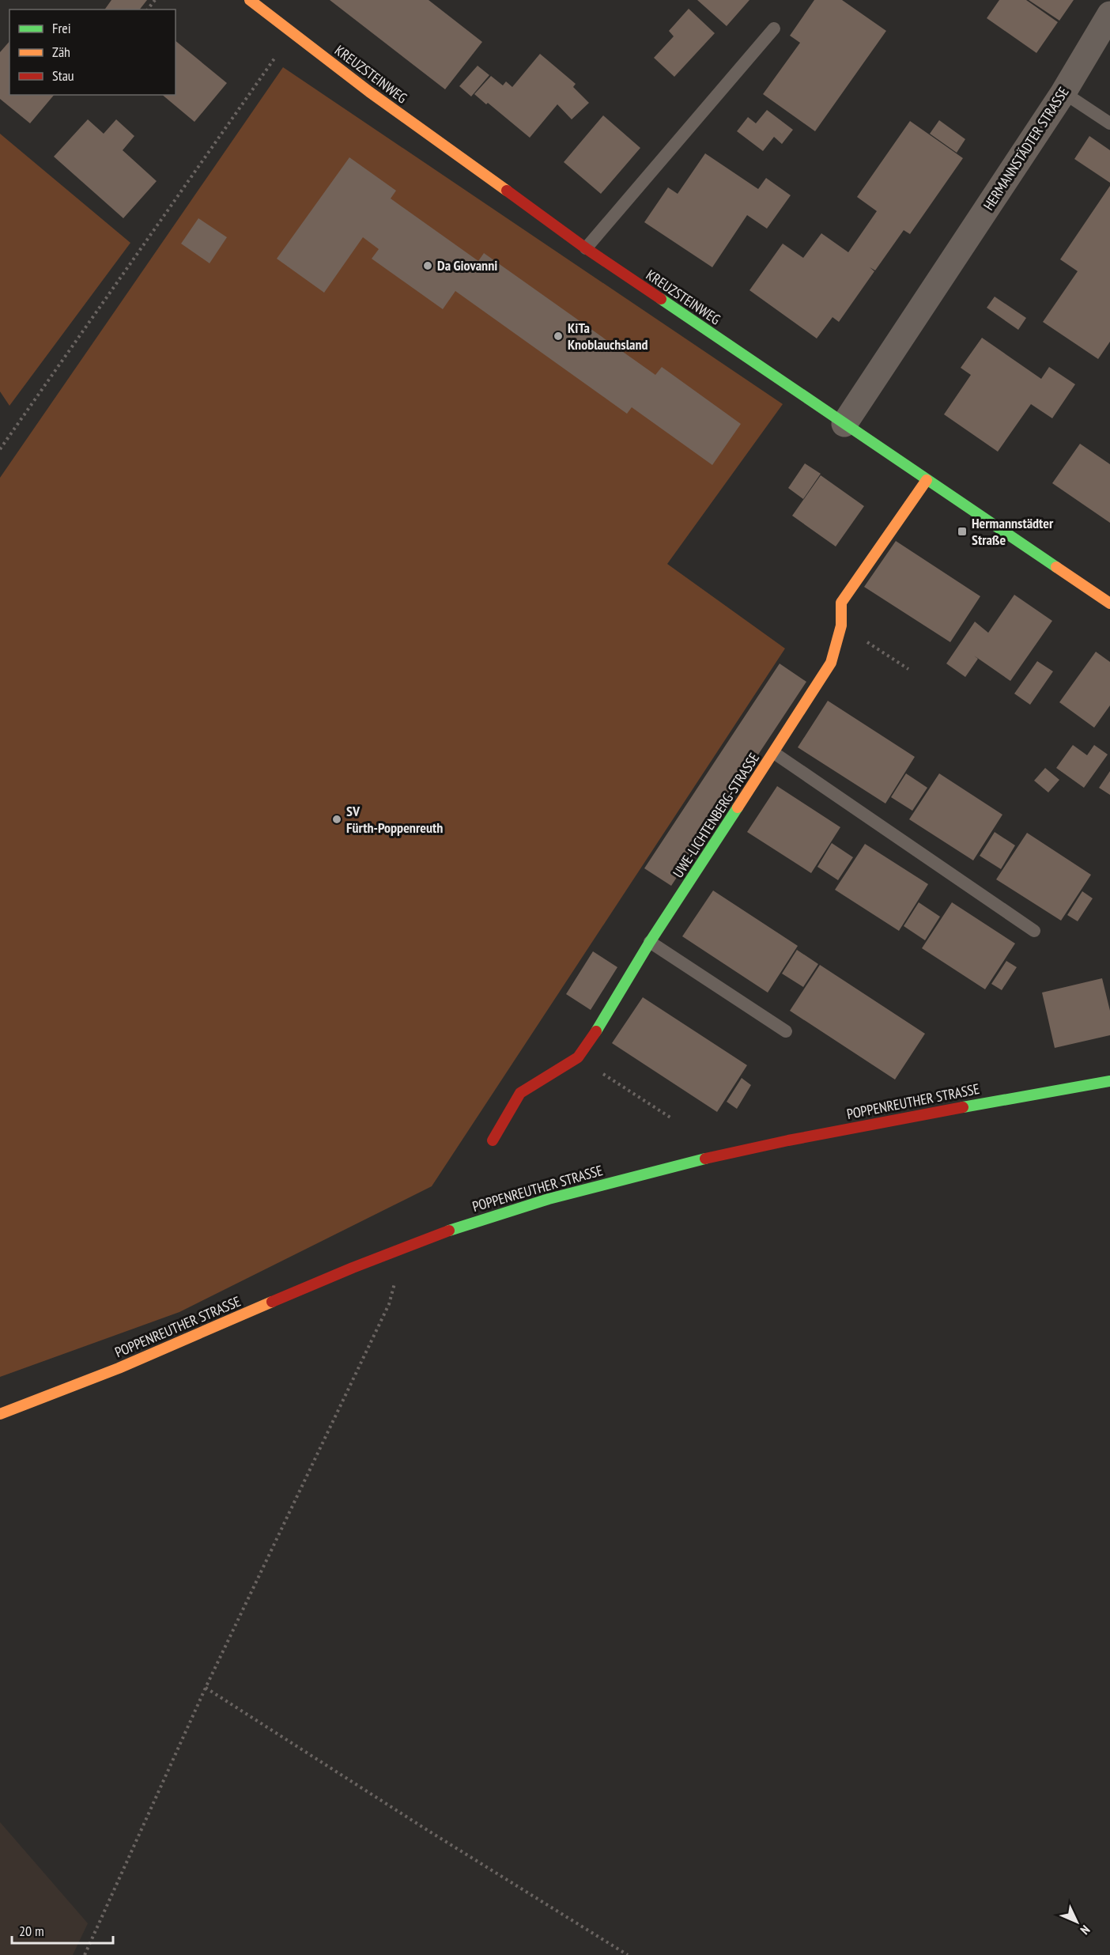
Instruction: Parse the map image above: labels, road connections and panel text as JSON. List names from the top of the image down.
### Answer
{
  "streets": {
    "street": [
      "KREUZSTEINWEG",
      "HERMANNSTÄDTER STRASSE",
      "UWE-LICHTENBERG-STRASSE",
      "POPPENREUTHER STRASSE"
    ]
  },
  "crossings": [
    ["KREUZSTEINWEG", "HERMANNSTÄDTER STRASSE"],
    ["KREUZSTEINWEG", "UWE-LICHTENBERG-STRASSE"]
  ],
  "places": {
    "other": ["Da Giovanni", "KiTa Knoblauchsland", "SV Fürth-Poppenreuth"],
    "transit": ["Hermannstädter Straße"]
  },
  "legend": ["Frei", "Zäh", "Stau"],
  "scale_bar": "20 m",
  "north": "bottom right"
}
